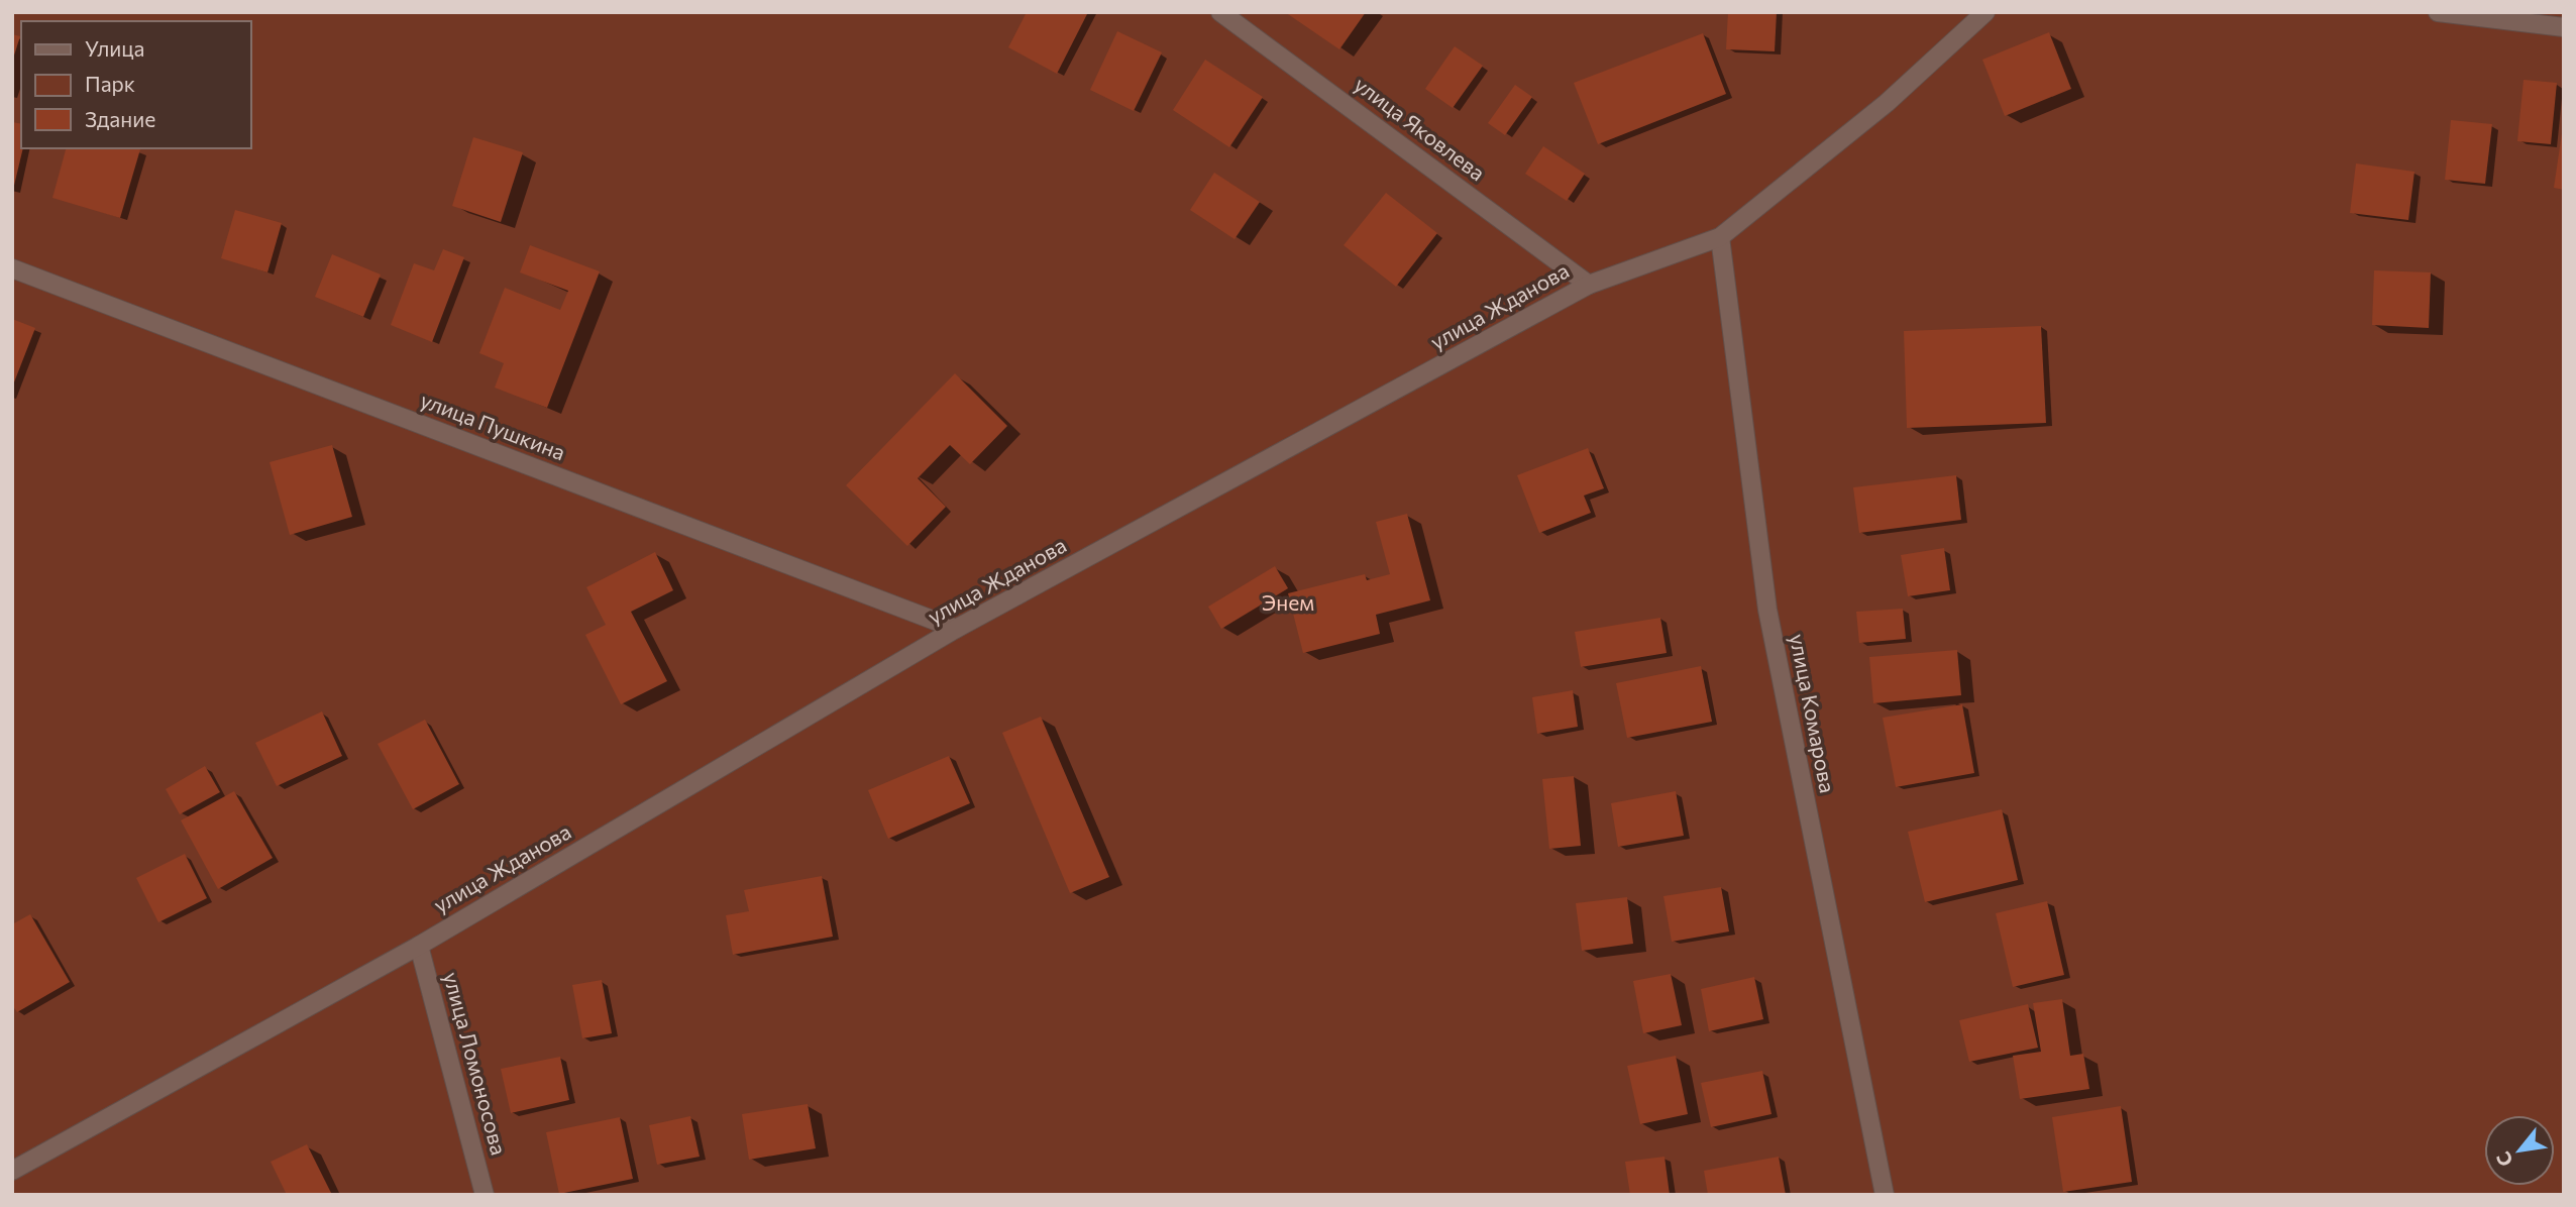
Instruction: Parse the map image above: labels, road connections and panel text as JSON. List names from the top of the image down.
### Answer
{
  "streets": {
    "street": [
      "улица Яковлева",
      "улица Жданова",
      "улица Пушкина",
      "улица Комарова",
      "улица Ломоносова"
    ]
  },
  "crossings": [
    ["улица Яковлева", "улица Жданова"],
    ["улица Жданова", "улица Пушкина"],
    ["улица Жданова", "улица Комарова"],
    ["улица Жданова", "улица Ломоносова"]
  ],
  "parks": ["Энем"],
  "legend": ["Улица", "Парк", "Здание"],
  "north": "bottom left"
}
